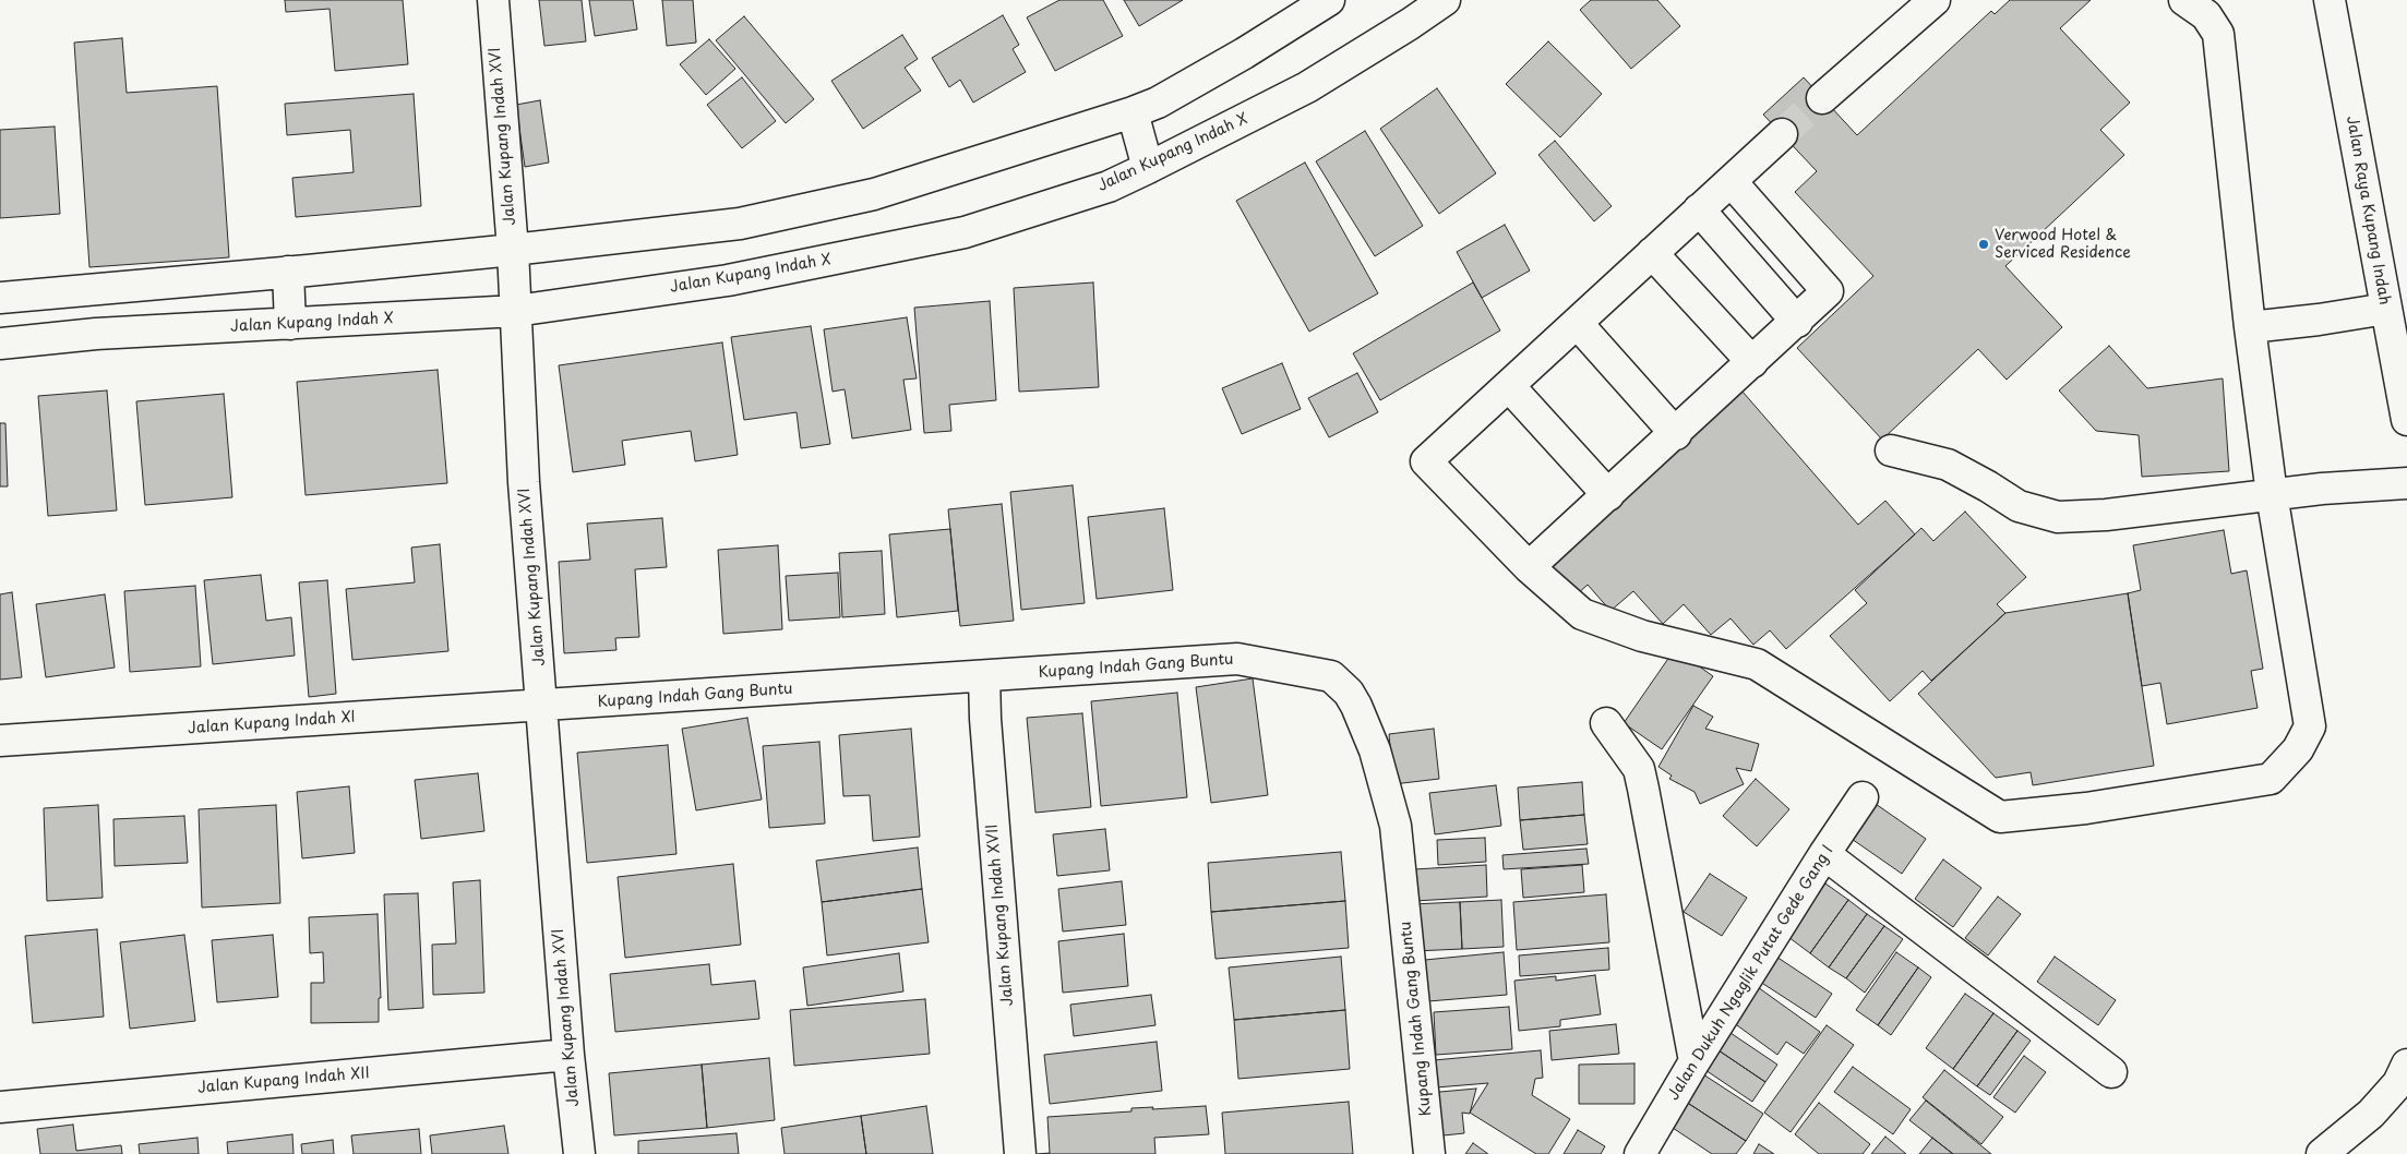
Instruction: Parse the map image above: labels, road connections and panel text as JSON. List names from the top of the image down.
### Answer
{
  "streets": {
    "street": [
      "Jalan Kupang Indah XVI",
      "Jalan Kupang Indah X",
      "Jalan Raya Kupang Indah",
      "Kupang Indah Gang Buntu",
      "Jalan Kupang Indah XI",
      "Jalan Kupang Indah XVII",
      "Jalan Dukuh Ngaglik Putat Gede Gang I",
      "Jalan Kupang Indah XII"
    ]
  },
  "crossings": [
    ["Jalan Kupang Indah XVI", "Jalan Kupang Indah X"],
    ["Jalan Kupang Indah XVI", "Kupang Indah Gang Buntu"],
    ["Jalan Kupang Indah XVI", "Jalan Kupang Indah XI"],
    ["Jalan Kupang Indah XVI", "Jalan Kupang Indah XII"],
    ["Kupang Indah Gang Buntu", "Jalan Kupang Indah XI"],
    ["Kupang Indah Gang Buntu", "Jalan Kupang Indah XVII"]
  ],
  "places": ["Verwood Hotel & Serviced Residence"]
}
